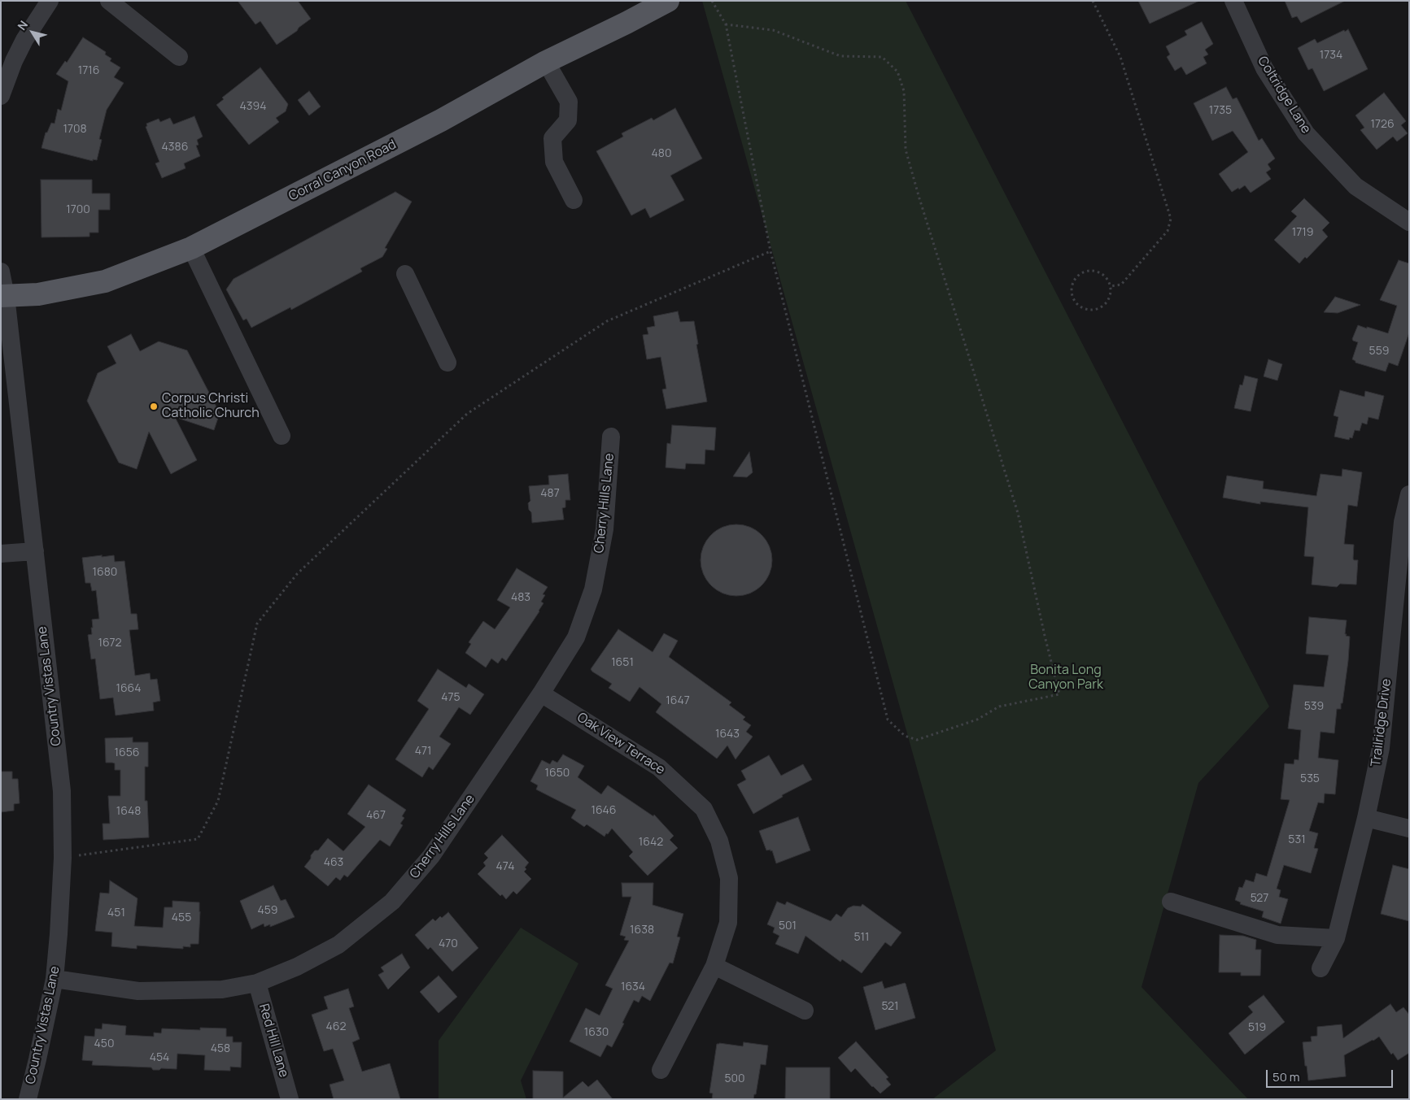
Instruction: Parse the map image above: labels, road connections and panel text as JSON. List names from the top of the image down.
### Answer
{
  "streets": {
    "main road": ["Corral Canyon Road"],
    "street": [
      "Coltridge Lane",
      "Cherry Hills Lane",
      "Country Vistas Lane",
      "Trailridge Drive",
      "Oak View Terrace",
      "Red Hill Lane"
    ]
  },
  "crossings": [
    ["Corral Canyon Road", "Country Vistas Lane"],
    ["Cherry Hills Lane", "Country Vistas Lane"],
    ["Cherry Hills Lane", "Oak View Terrace"],
    ["Cherry Hills Lane", "Red Hill Lane"]
  ],
  "parks": ["Bonita Long Canyon Park"],
  "places": ["Corpus Christi Catholic Church"],
  "house_numbers": [
    "1734",
    "1716",
    "4394",
    "1735",
    "1726",
    "1708",
    "4386",
    "480",
    "1700",
    "1719",
    "559",
    "487",
    "1680",
    "483",
    "1672",
    "1651",
    "1664",
    "475",
    "1647",
    "539",
    "1643",
    "471",
    "1656",
    "1650",
    "535",
    "1646",
    "1648",
    "467",
    "531",
    "1642",
    "463",
    "474",
    "527",
    "459",
    "451",
    "455",
    "501",
    "1638",
    "511",
    "470",
    "1634",
    "521",
    "462",
    "519",
    "1630",
    "450",
    "458",
    "454",
    "500"
  ],
  "scale_bar": "50 m",
  "north": "top left"
}
